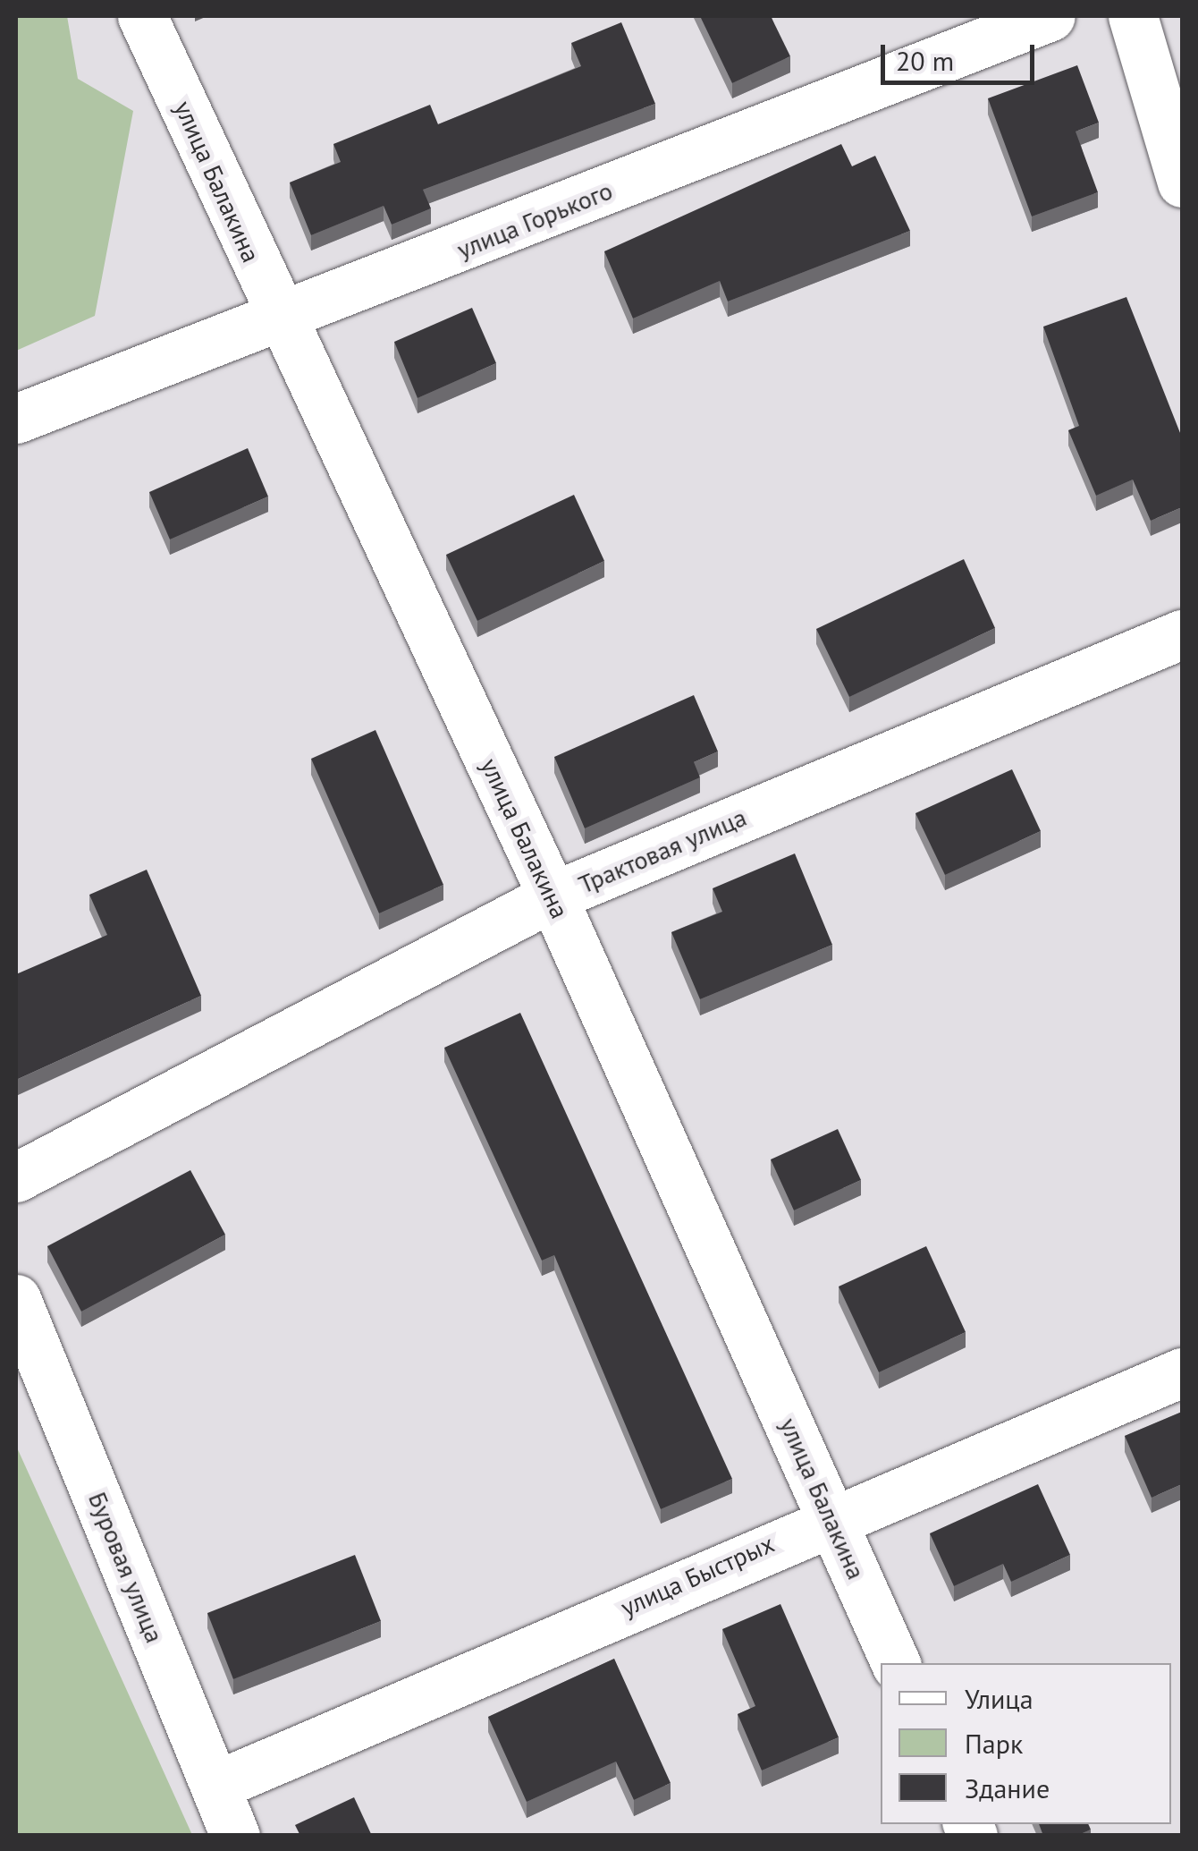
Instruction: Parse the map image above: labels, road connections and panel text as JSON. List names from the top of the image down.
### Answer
{
  "streets": {
    "street": [
      "улица Балакина",
      "улица Горького",
      "Трактовая улица",
      "Буровая улица",
      "улица Быстрых"
    ]
  },
  "crossings": [
    ["улица Балакина", "улица Горького"],
    ["улица Балакина", "Трактовая улица"],
    ["улица Балакина", "улица Быстрых"],
    ["Буровая улица", "улица Быстрых"]
  ],
  "legend": ["Улица", "Парк", "Здание"],
  "scale_bar": "20 m"
}
